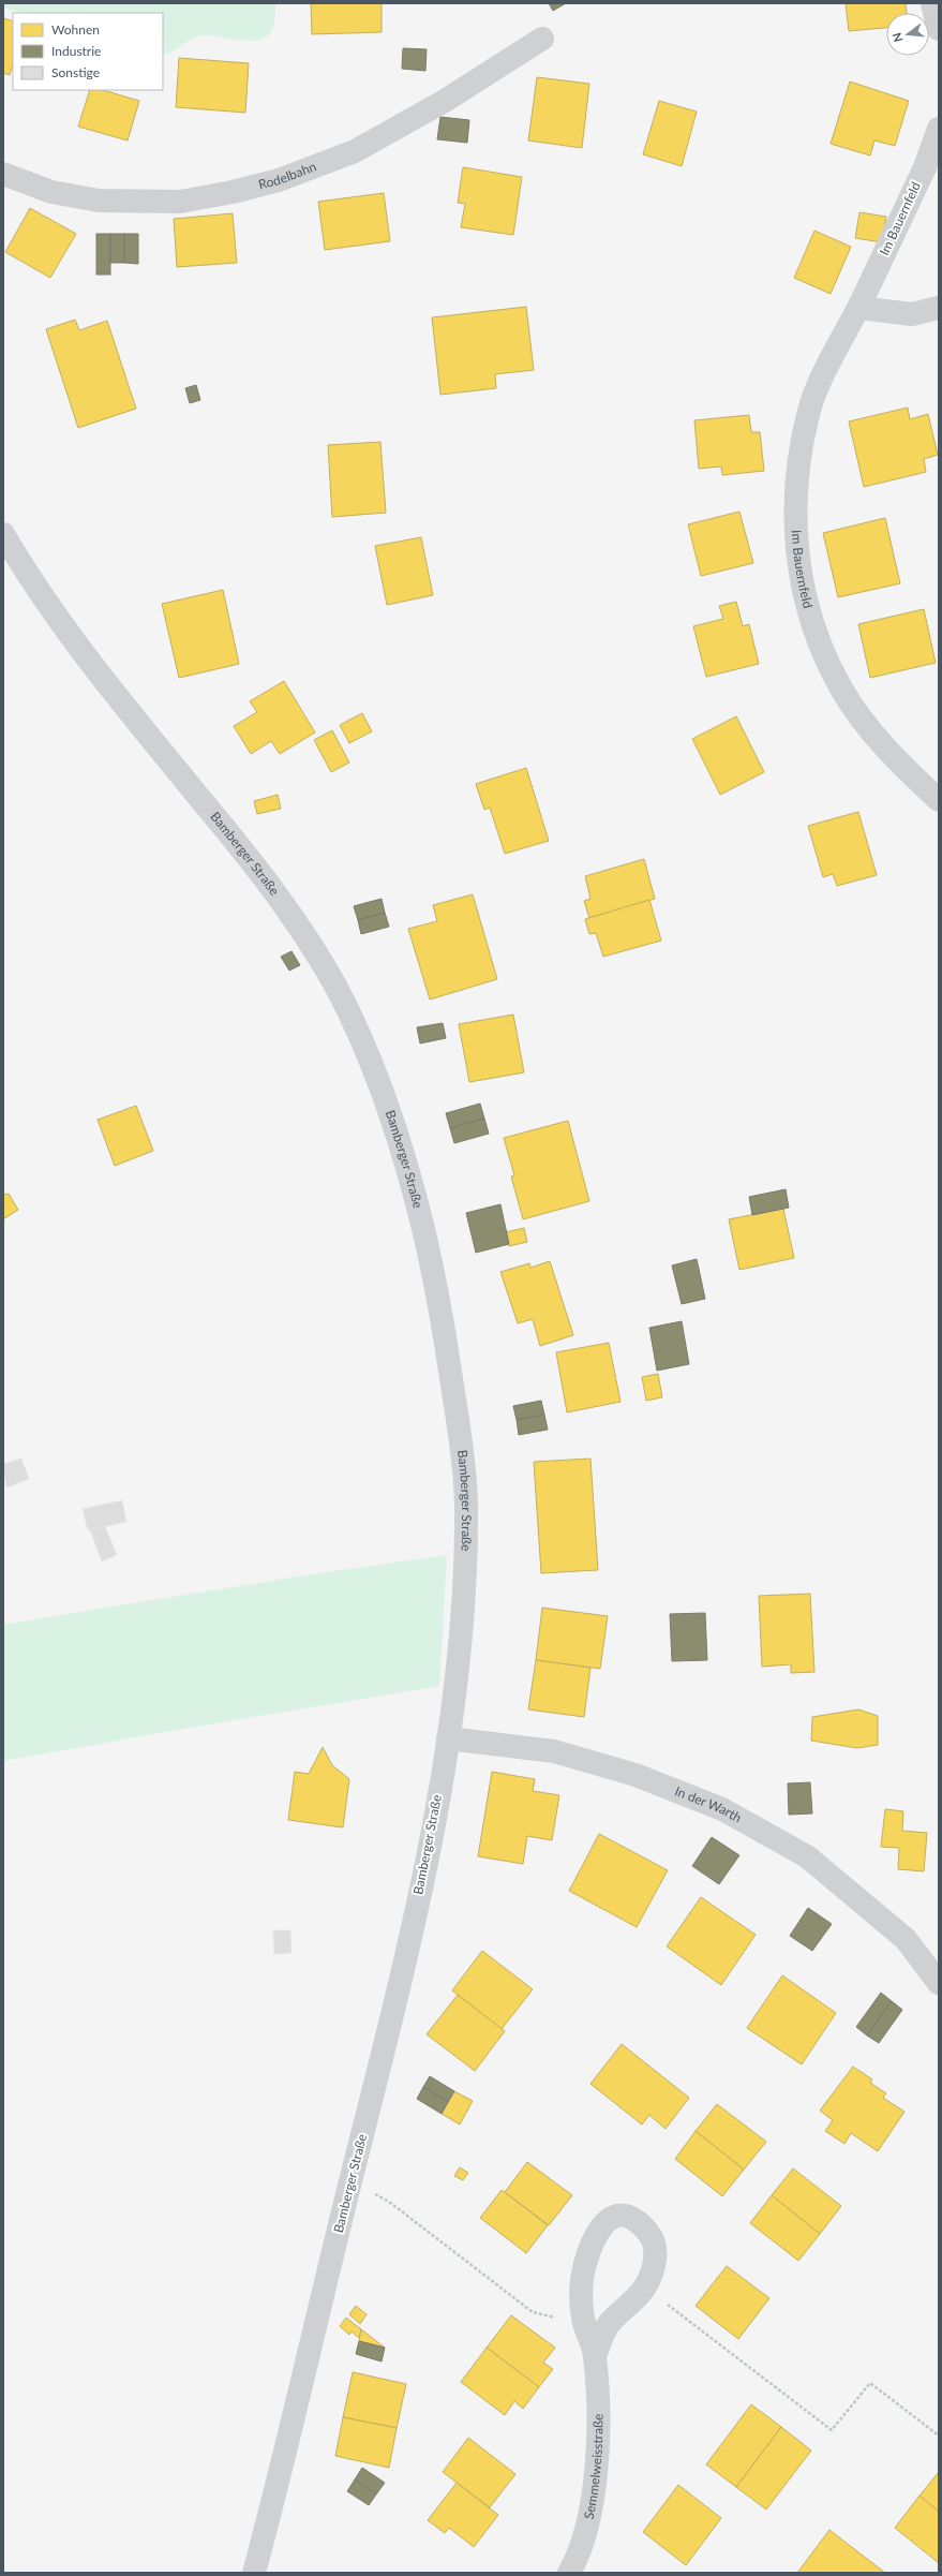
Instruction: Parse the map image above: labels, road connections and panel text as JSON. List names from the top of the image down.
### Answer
{
  "streets": {
    "street": [
      "Rodelbahn",
      "Im Bauernfeld",
      "Bamberger Straße",
      "In der Warth",
      "Semmelweisstraße"
    ]
  },
  "crossings": [
    ["Bamberger Straße", "In der Warth"]
  ],
  "legend": ["Wohnen", "Industrie", "Sonstige"],
  "north": "left"
}
